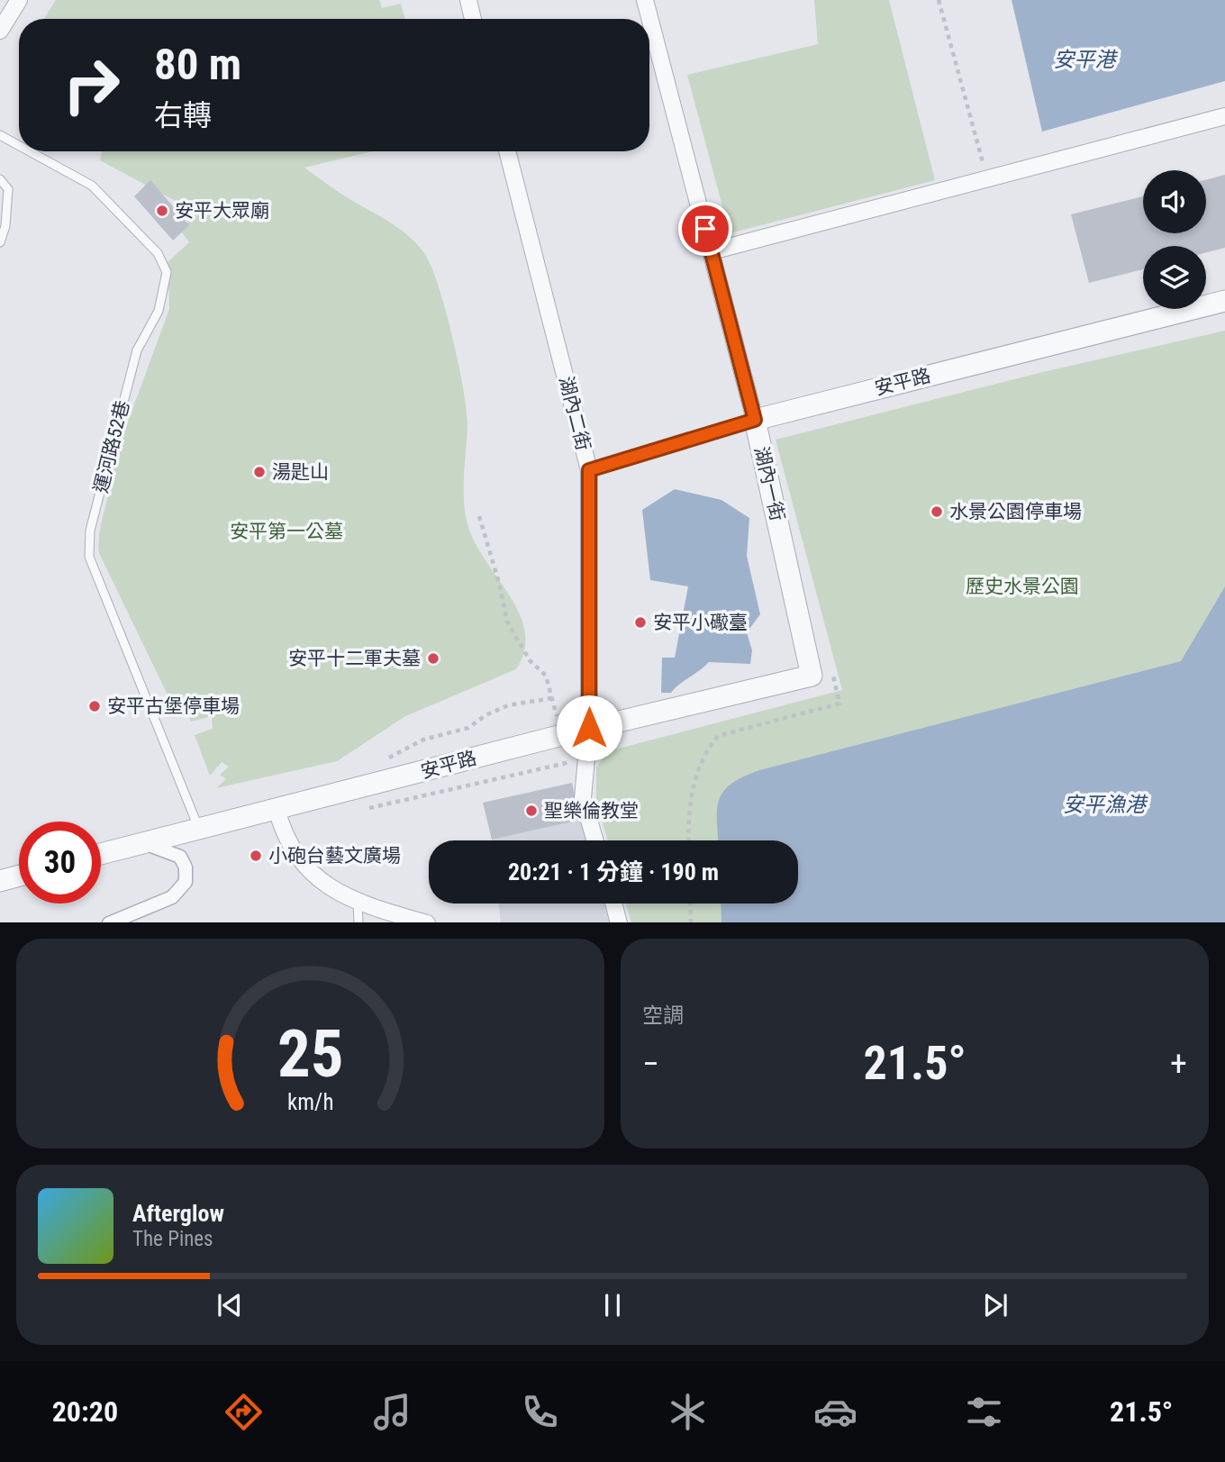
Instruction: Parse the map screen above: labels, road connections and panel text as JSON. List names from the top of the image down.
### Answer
{
  "streets": {
    "street": ["安平路", "湖內二街", "湖內一街"],
    "lane": ["運河路52巷"]
  },
  "crossings": [
    ["安平路", "湖內二街"],
    ["安平路", "運河路52巷"],
    ["安平路", "湖內一街"]
  ],
  "water": ["安平港", "安平漁港"],
  "parks": ["安平第一公墓", "歷史水景公園"],
  "places": [
    "安平大眾廟",
    "湯匙山",
    "水景公園停車場",
    "安平小礮臺",
    "安平十二軍夫墓",
    "安平古堡停車場",
    "聖樂倫教堂",
    "小砲台藝文廣場"
  ],
  "page": {
    "turn": ["80 m", "右轉"],
    "limit": "30",
    "trip": "20:21 · 1 分鐘 · 190 m",
    "tile": "空調",
    "heat": ["−", "21.5°", "+"],
    "song": ["Afterglow", "The Pines"],
    "tabs": ["20:20", "21.5°"],
    "gauge": ["25", "km/h"]
  }
}
